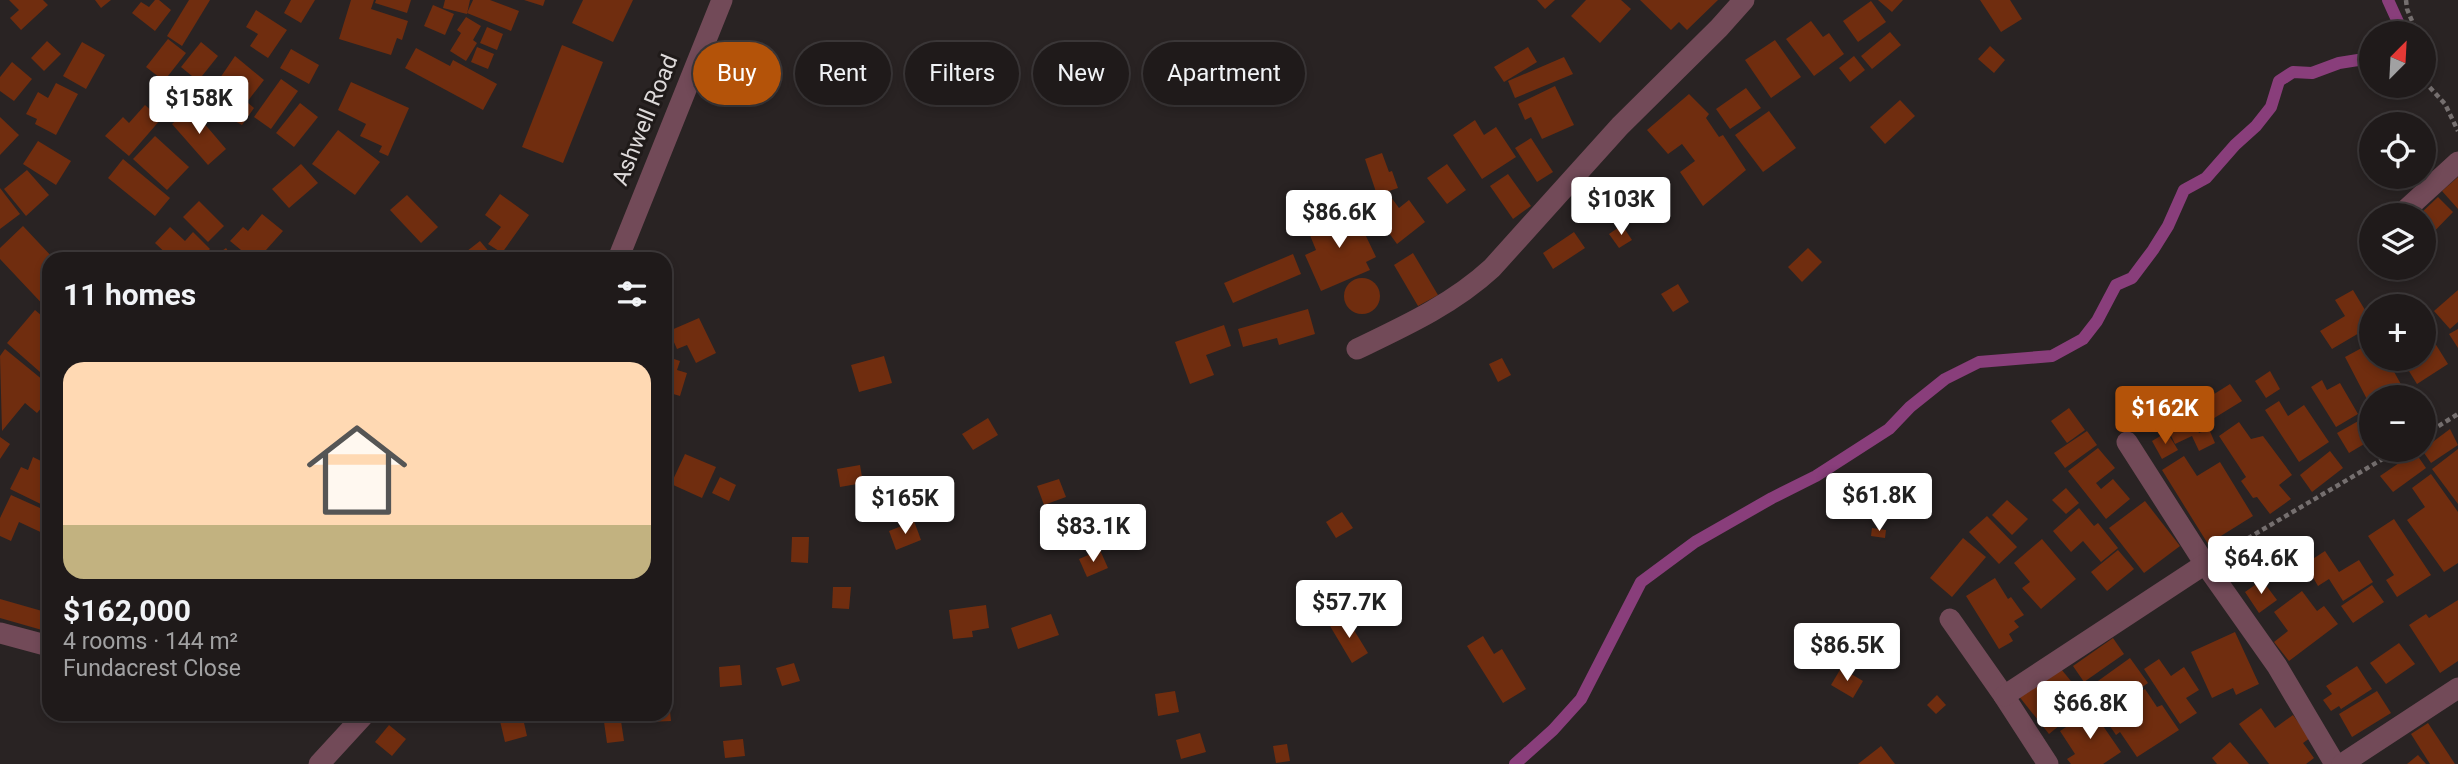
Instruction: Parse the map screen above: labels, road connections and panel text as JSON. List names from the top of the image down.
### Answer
{
  "streets": {
    "street": ["Ashwell Road"]
  },
  "north": "top right",
  "page": {
    "map_buttons": ["+", "−"],
    "chip": [
      "Buy",
      "Rent",
      "Filters",
      "New",
      "Apartment"
    ],
    "price": [
      "$158K",
      "$103K",
      "$86.6K",
      "$162K",
      "$61.8K",
      "$165K",
      "$83.1K",
      "$64.6K",
      "$57.7K",
      "$86.5K",
      "$66.8K"
    ],
    "heading": "11 homes",
    "list": [
      {
        "name": "$162,000",
        "note": "4 rooms · 144 m² · Fundacrest Close"
      }
    ]
  }
}
